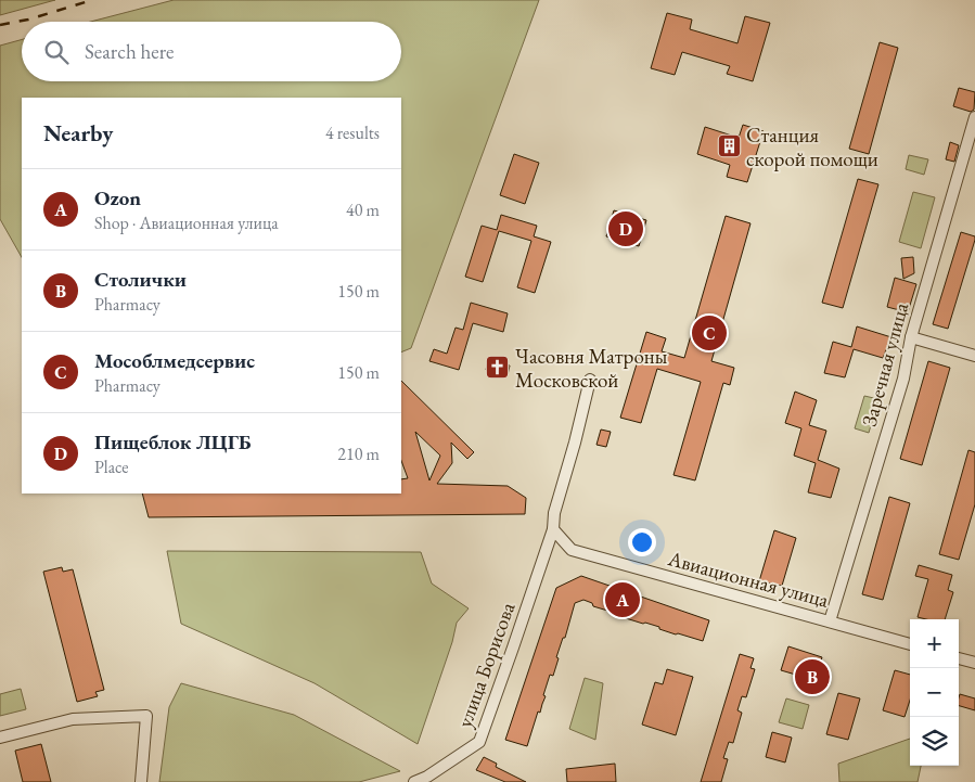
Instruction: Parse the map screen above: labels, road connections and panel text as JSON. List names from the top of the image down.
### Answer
{
  "streets": {
    "street": ["Заречная улица", "Авиационная улица", "улица Борисова"]
  },
  "crossings": [
    ["Заречная улица", "Авиационная улица"],
    ["Авиационная улица", "улица Борисова"]
  ],
  "places": {
    "building": ["Станция скорой помощи"],
    "church": ["Часовня Матроны Московской"]
  },
  "page": {
    "search": "Search here",
    "heading": ["Nearby", "4 results"],
    "list": [
      {
        "mark": "A",
        "name": "Ozon",
        "note": "Shop · Авиационная улица",
        "value": "40 m"
      },
      {
        "mark": "B",
        "name": "Столички",
        "note": "Pharmacy",
        "value": "150 m"
      },
      {
        "mark": "C",
        "name": "Мособлмедсервис",
        "note": "Pharmacy",
        "value": "150 m"
      },
      {
        "mark": "D",
        "name": "Пищеблок ЛЦГБ",
        "note": "Place",
        "value": "210 m"
      }
    ],
    "pins": [
      "D",
      "C",
      "A",
      "B"
    ],
    "map_buttons": ["+", "−"]
  }
}
